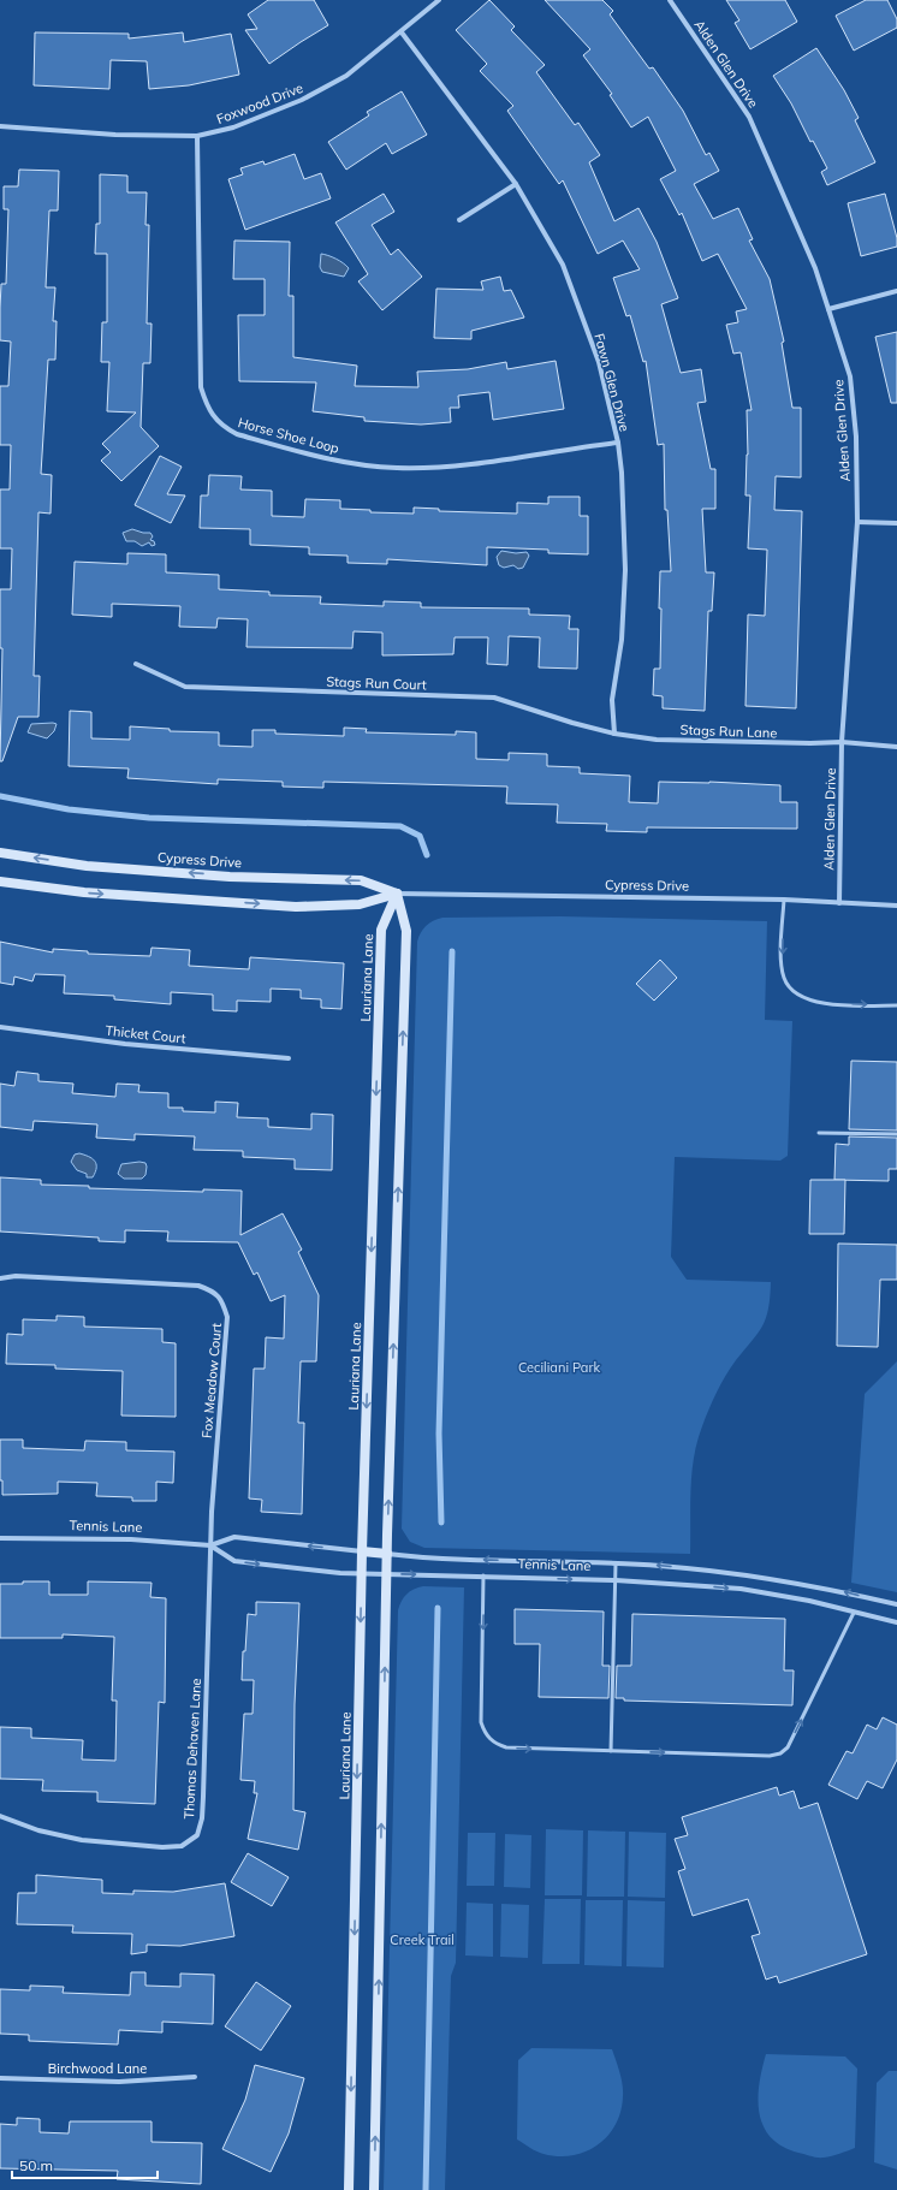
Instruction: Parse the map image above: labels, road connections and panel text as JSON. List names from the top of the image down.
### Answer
{
  "streets": {
    "street": [
      "Alden Glen Drive",
      "Foxwood Drive",
      "Fawn Glen Drive",
      "Horse Shoe Loop",
      "Stags Run Court",
      "Stags Run Lane",
      "Cypress Drive",
      "Lauriana Lane",
      "Thicket Court",
      "Fox Meadow Court",
      "Tennis Lane",
      "Thomas Dehaven Lane",
      "Birchwood Lane"
    ]
  },
  "crossings": [
    ["Alden Glen Drive", "Stags Run Lane"],
    ["Alden Glen Drive", "Cypress Drive"],
    ["Foxwood Drive", "Fawn Glen Drive"],
    ["Foxwood Drive", "Horse Shoe Loop"],
    ["Fawn Glen Drive", "Horse Shoe Loop"],
    ["Fawn Glen Drive", "Stags Run Court"],
    ["Fawn Glen Drive", "Stags Run Lane"],
    ["Stags Run Court", "Stags Run Lane"],
    ["Cypress Drive", "Lauriana Lane"],
    ["Lauriana Lane", "Tennis Lane"],
    ["Fox Meadow Court", "Tennis Lane"],
    ["Fox Meadow Court", "Thomas Dehaven Lane"],
    ["Tennis Lane", "Thomas Dehaven Lane"]
  ],
  "parks": ["Ceciliani Park", "Creek Trail"],
  "scale_bar": "50 m"
}
